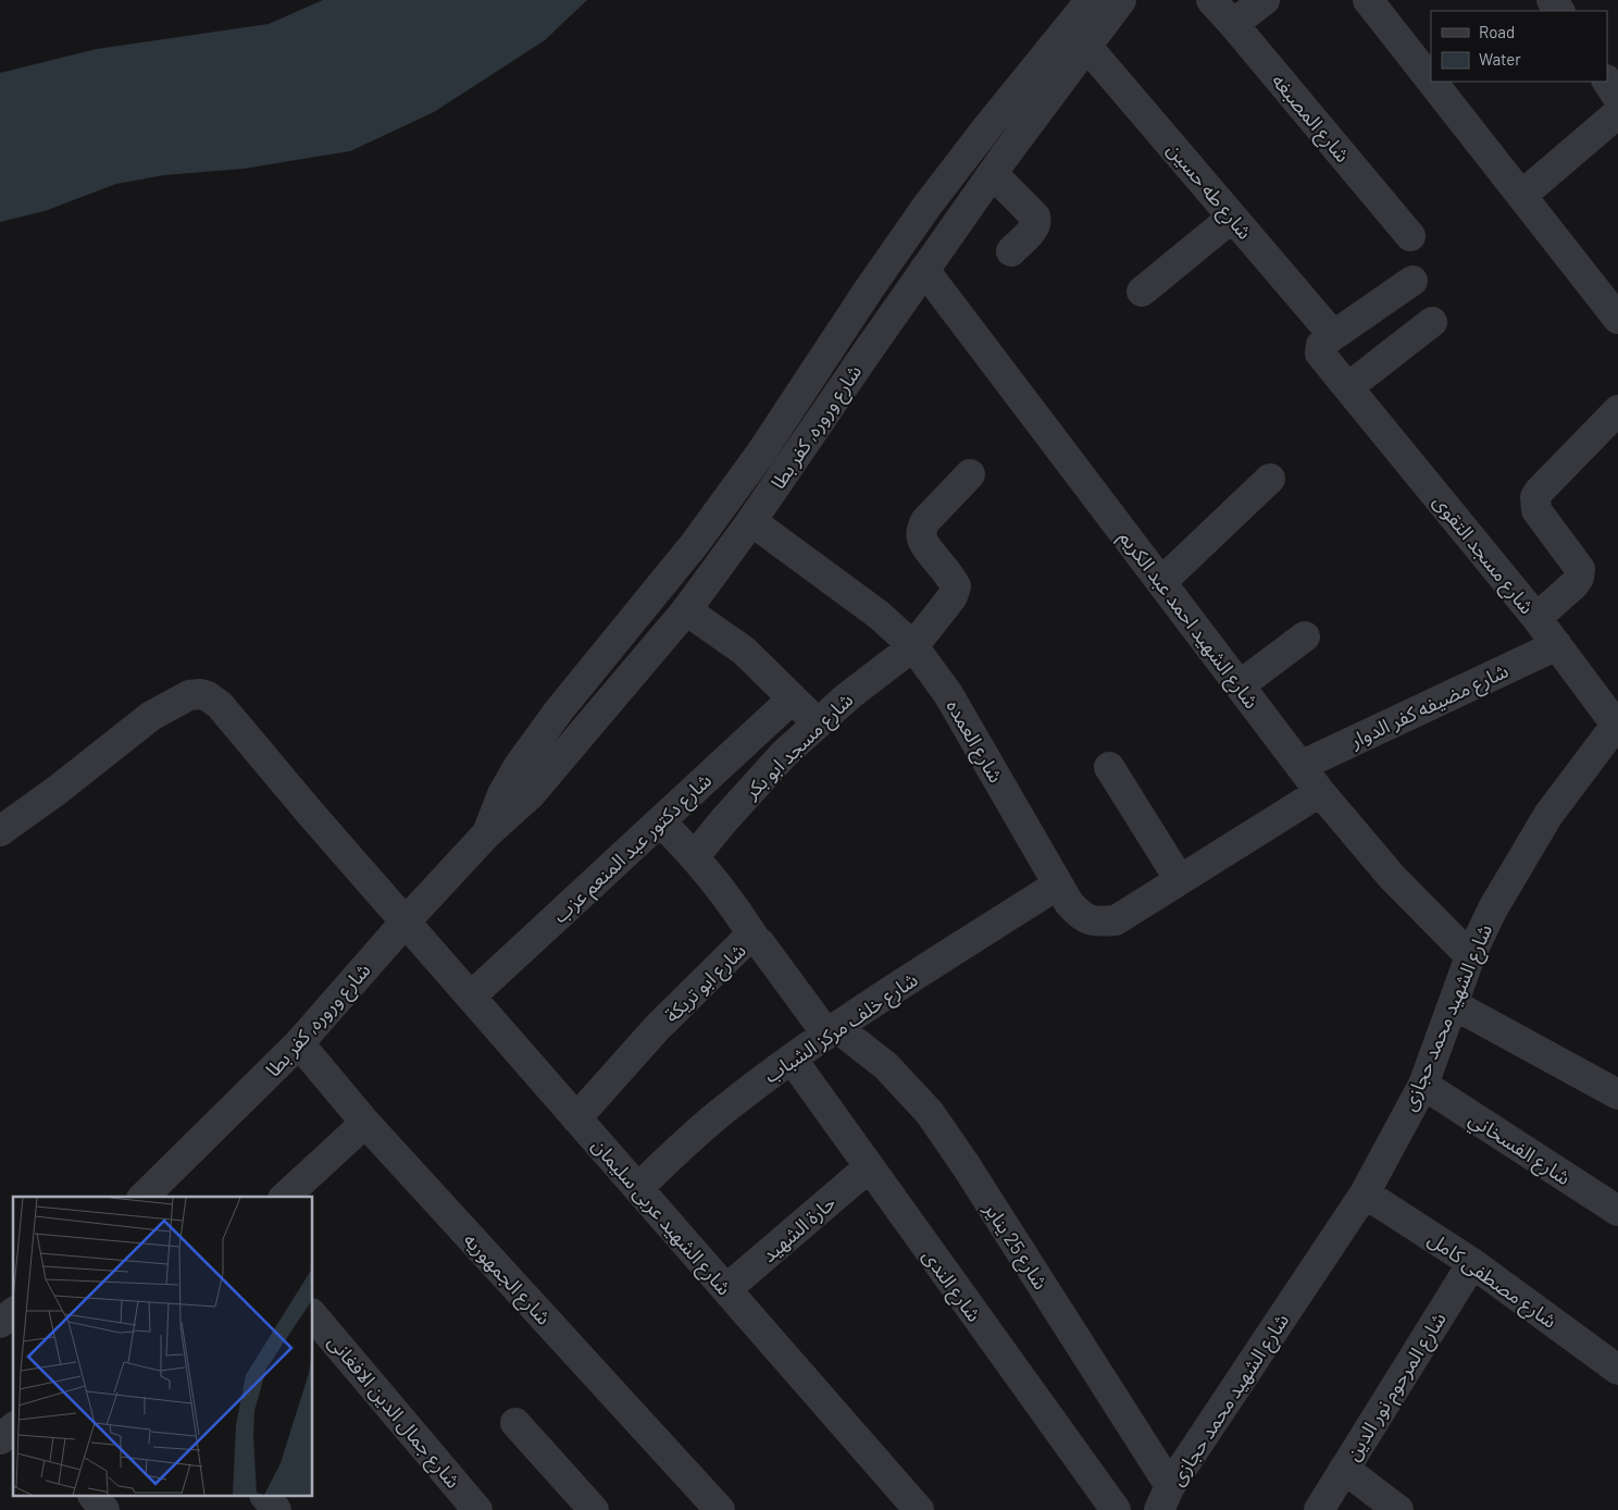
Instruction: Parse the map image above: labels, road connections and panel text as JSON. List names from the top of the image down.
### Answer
{
  "streets": {
    "street": [
      "شارع المصبغه",
      "شارع طه حسين",
      "شارع وروره, كفر بطا",
      "شارع مسجد التقوى",
      "شارع الشهيد احمد عبد الكريم",
      "شارع مضيفه كفر الدوار",
      "شارع العمده",
      "شارع مسجد ابو بكر",
      "شارع دكتور عبد المنعم عزب",
      "شارع ابو تريكة",
      "شارع الشهيد محمد حجازى",
      "شارع خلف مركز الشباب",
      "شارع الفسخاني",
      "شارع الشهيد عربى سليمان",
      "حارة الشهيد",
      "شارع 25 يناير",
      "شارع الجمهوريه",
      "شارع مصطفى كامل",
      "شارع الندى",
      "شارع المرحوم نور الدين",
      "شارع جمال الدين الافغانى"
    ]
  },
  "crossings": [
    ["شارع طه حسين", "شارع وروره, كفر بطا"],
    ["شارع طه حسين", "شارع مسجد التقوى"],
    ["شارع وروره, كفر بطا", "شارع الشهيد احمد عبد الكريم"],
    ["شارع وروره, كفر بطا", "شارع العمده"],
    ["شارع وروره, كفر بطا", "شارع الشهيد عربى سليمان"],
    ["شارع وروره, كفر بطا", "شارع الجمهوريه"],
    ["شارع مسجد التقوى", "شارع مضيفه كفر الدوار"],
    ["شارع مسجد التقوى", "شارع الشهيد محمد حجازى"],
    ["شارع الشهيد احمد عبد الكريم", "شارع مضيفه كفر الدوار"],
    ["شارع الشهيد احمد عبد الكريم", "شارع العمده"],
    ["شارع الشهيد احمد عبد الكريم", "شارع الشهيد محمد حجازى"],
    ["شارع العمده", "شارع مسجد ابو بكر"],
    ["شارع العمده", "شارع خلف مركز الشباب"],
    ["شارع دكتور عبد المنعم عزب", "شارع الشهيد عربى سليمان"],
    ["شارع ابو تريكة", "شارع خلف مركز الشباب"],
    ["شارع ابو تريكة", "شارع الشهيد عربى سليمان"],
    ["شارع ابو تريكة", "شارع 25 يناير"],
    ["شارع الشهيد محمد حجازى", "شارع الفسخاني"],
    ["شارع الشهيد محمد حجازى", "شارع 25 يناير"],
    ["شارع الشهيد محمد حجازى", "شارع مصطفى كامل"],
    ["شارع خلف مركز الشباب", "شارع الشهيد عربى سليمان"],
    ["شارع خلف مركز الشباب", "شارع 25 يناير"],
    ["شارع خلف مركز الشباب", "شارع الندى"],
    ["شارع الشهيد عربى سليمان", "حارة الشهيد"],
    ["حارة الشهيد", "شارع الندى"],
    ["شارع مصطفى كامل", "شارع المرحوم نور الدين"]
  ],
  "legend": ["Road", "Water"]
}
